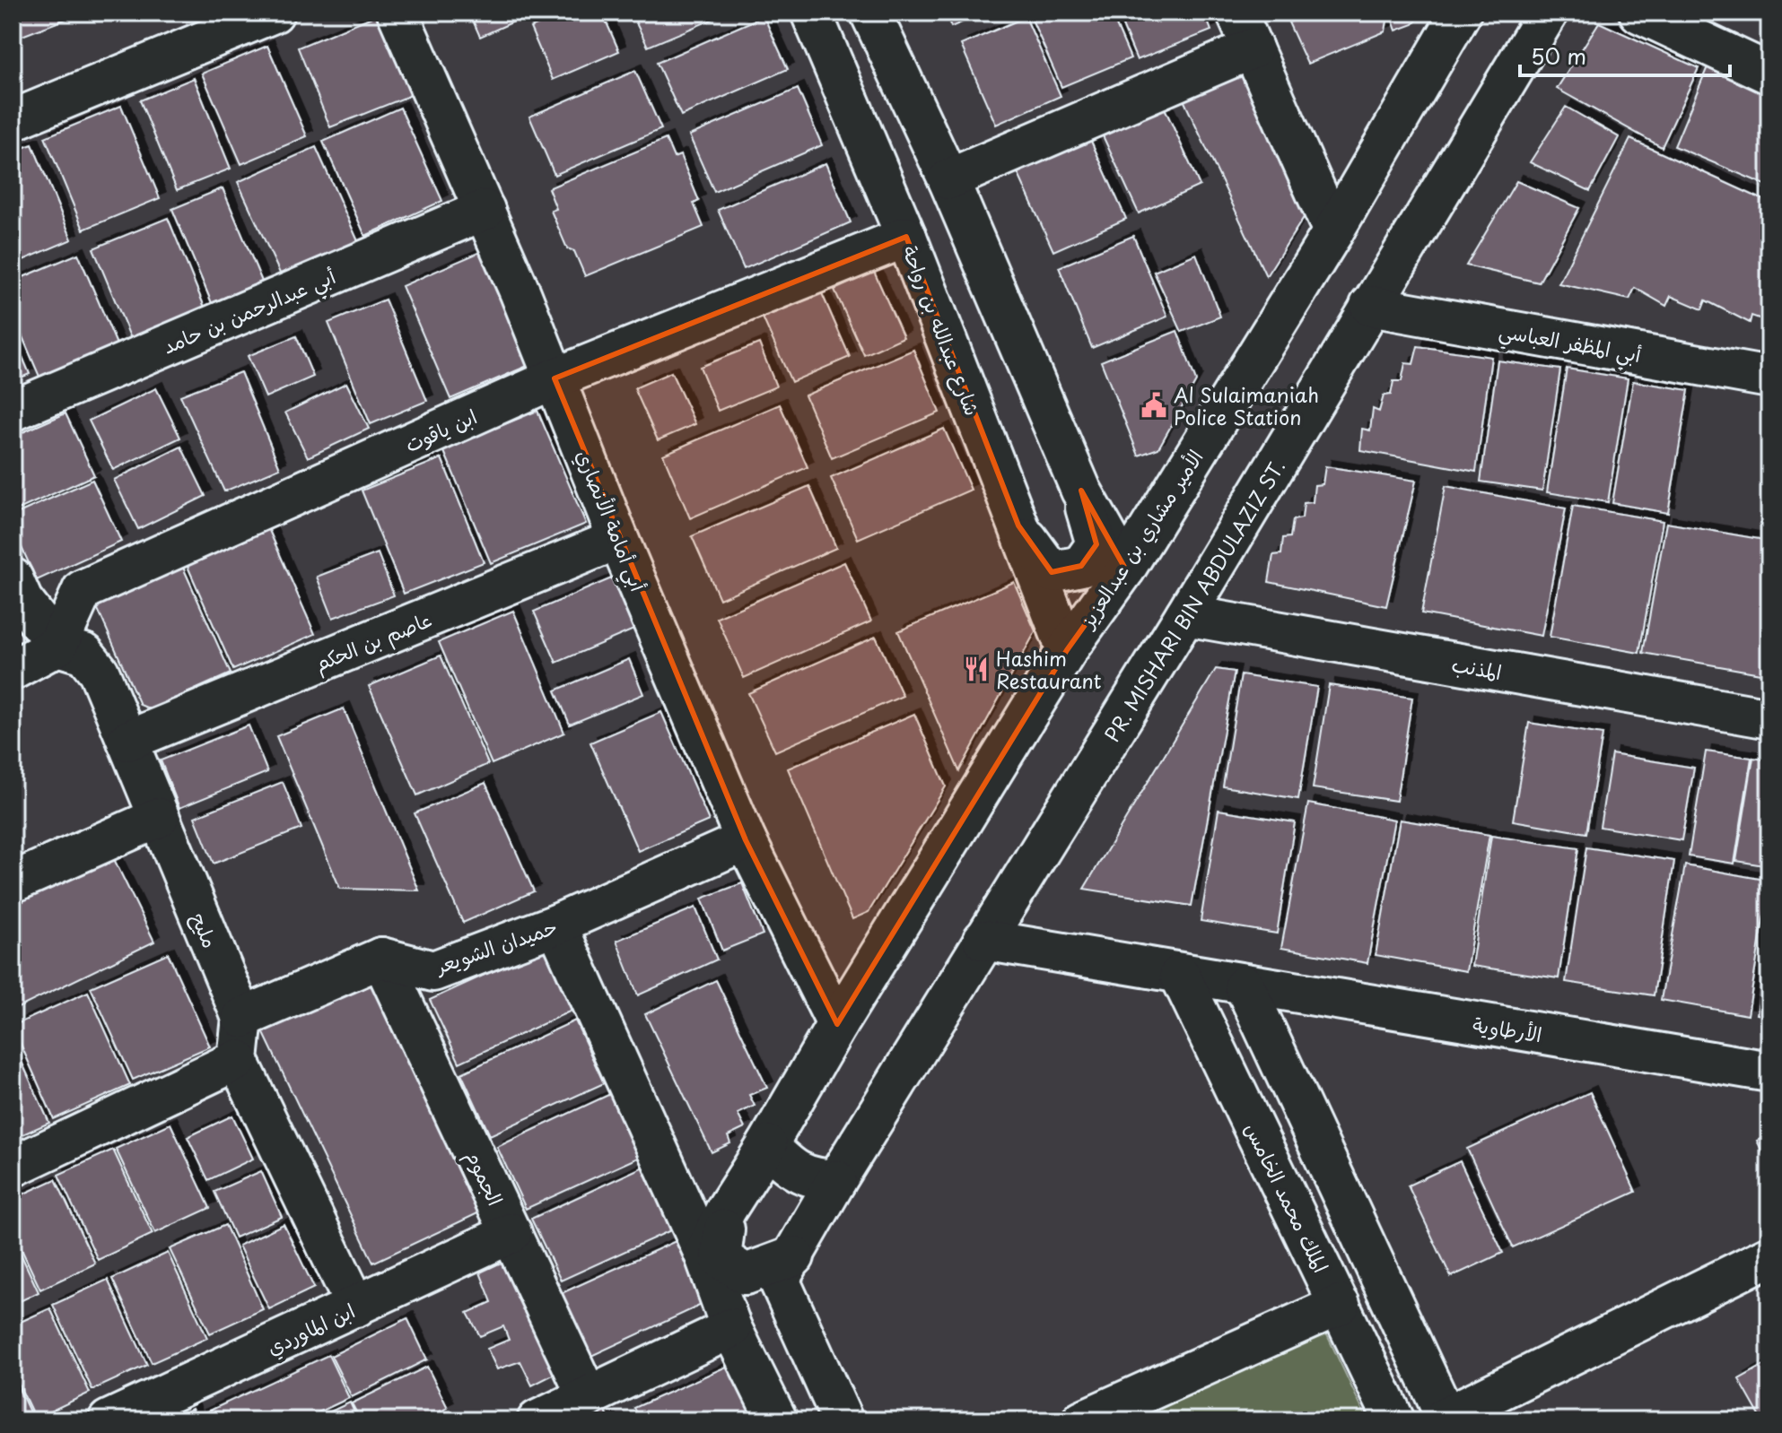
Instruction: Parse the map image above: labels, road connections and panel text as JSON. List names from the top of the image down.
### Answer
{
  "streets": {
    "street": [
      "أبي عبدالرحمن بن حامد",
      "شارع عبدالله بن رواحة",
      "أبي المظفر العباسي",
      "ابن ياقوت",
      "أبي أمامة الأنصاري",
      "الأمير مشاري بن عبدالعزيز",
      "PR. MISHARI BIN ABDULAZIZ ST.",
      "عاصم بن الحكم",
      "المذنب",
      "مليح",
      "حميدان الشويعر",
      "الأرطاوية",
      "الجموم",
      "الملك محمد الخامس",
      "ابن الماوردي"
    ]
  },
  "crossings": [
    ["أبي عبدالرحمن بن حامد", "أبي أمامة الأنصاري"],
    ["شارع عبدالله بن رواحة", "ابن ياقوت"],
    ["شارع عبدالله بن رواحة", "الأمير مشاري بن عبدالعزيز"],
    ["أبي المظفر العباسي", "PR. MISHARI BIN ABDULAZIZ ST."],
    ["ابن ياقوت", "أبي أمامة الأنصاري"],
    ["ابن ياقوت", "مليح"],
    ["أبي أمامة الأنصاري", "الأمير مشاري بن عبدالعزيز"],
    ["أبي أمامة الأنصاري", "عاصم بن الحكم"],
    ["أبي أمامة الأنصاري", "حميدان الشويعر"],
    ["PR. MISHARI BIN ABDULAZIZ ST.", "المذنب"],
    ["PR. MISHARI BIN ABDULAZIZ ST.", "الأرطاوية"],
    ["عاصم بن الحكم", "مليح"],
    ["حميدان الشويعر", "الجموم"],
    ["الأرطاوية", "الملك محمد الخامس"],
    ["الجموم", "ابن الماوردي"]
  ],
  "places": {
    "public building": ["Al Sulaimaniah Police Station"],
    "restaurant": ["Hashim Restaurant"]
  },
  "scale_bar": "50 m"
}
